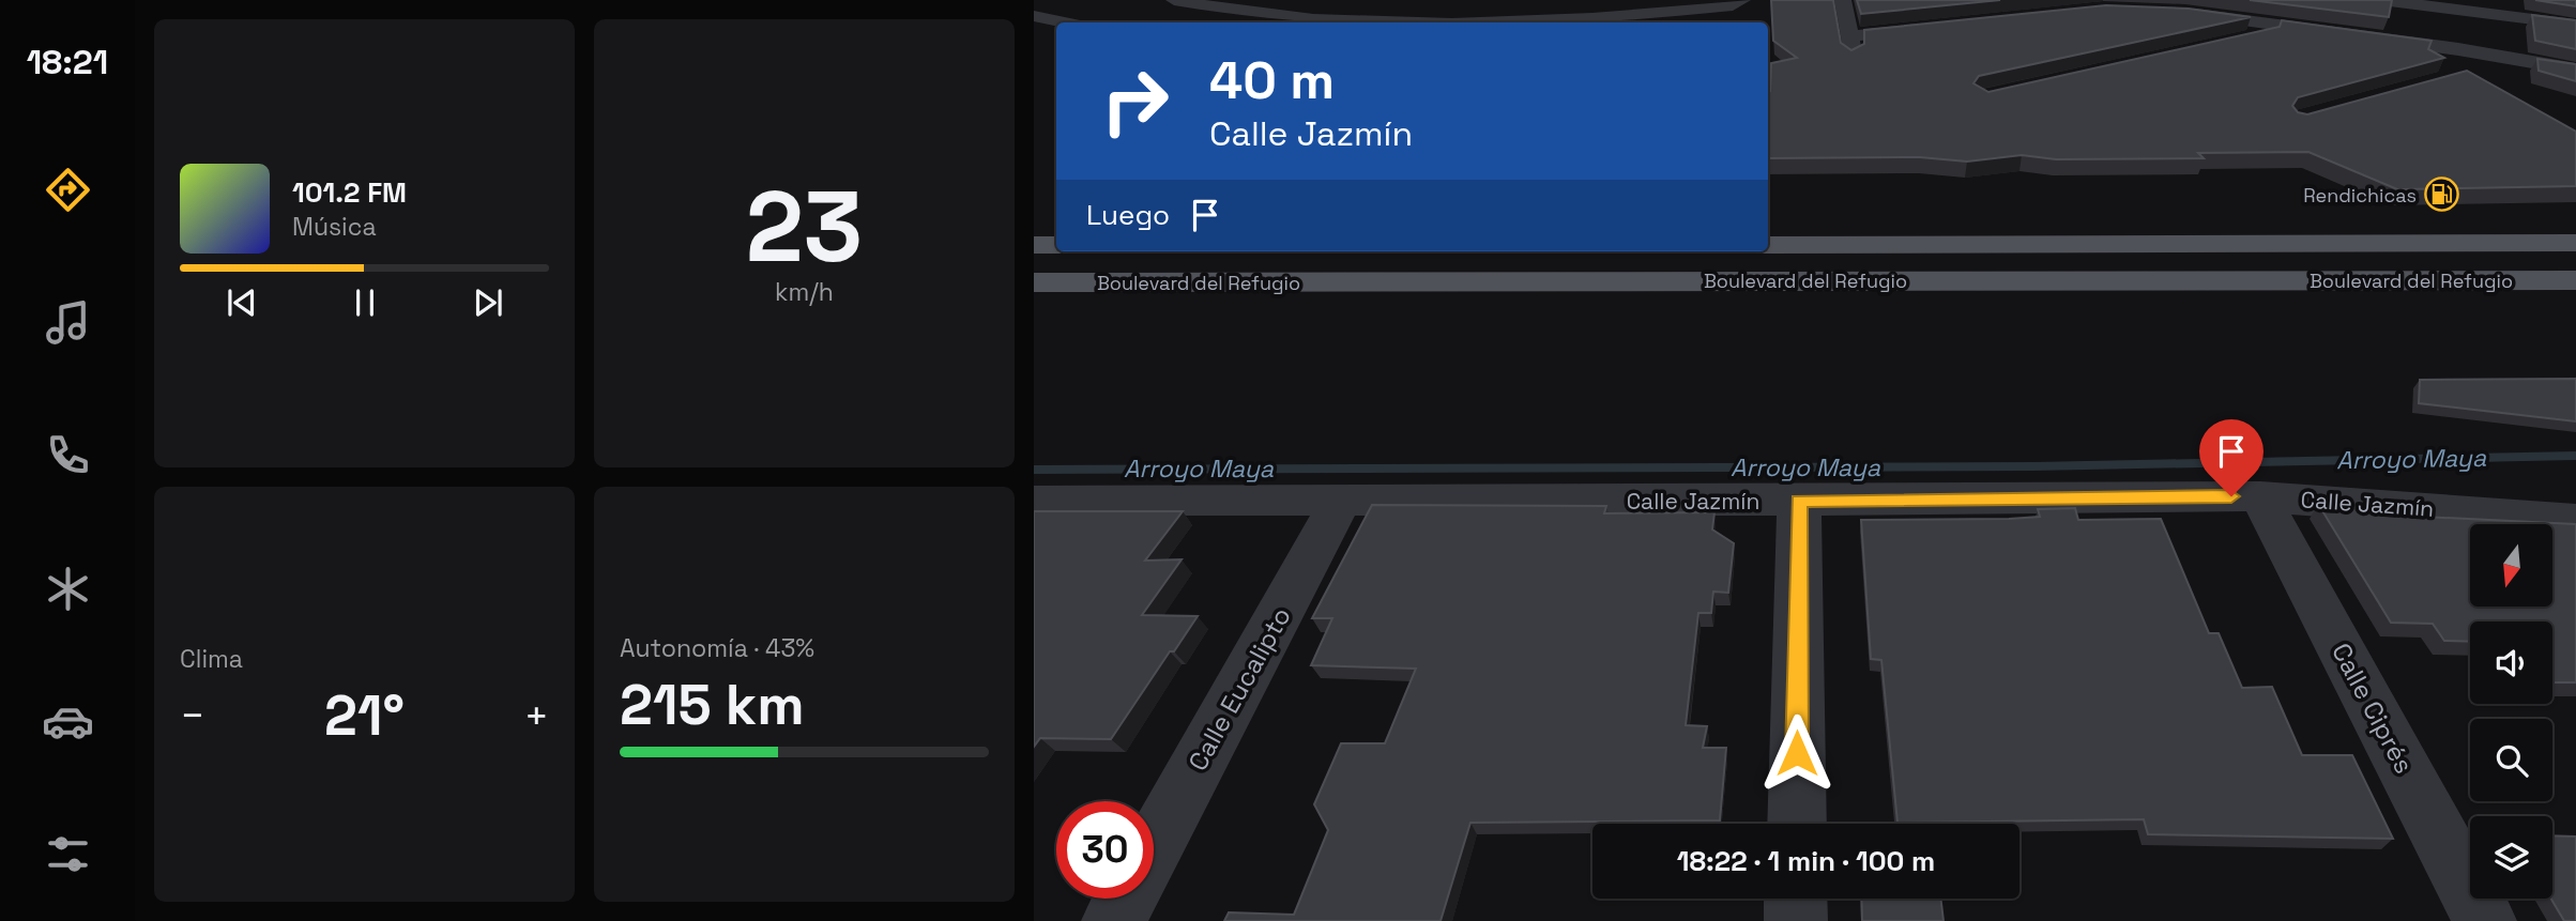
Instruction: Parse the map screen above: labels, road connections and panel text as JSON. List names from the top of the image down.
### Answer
{
  "streets": {
    "main road": ["Boulevard del Refugio"],
    "street": ["Calle Jazmín", "Calle Eucalipto", "Calle Ciprés"]
  },
  "crossings": [
    ["Calle Jazmín", "Calle Eucalipto"],
    ["Calle Jazmín", "Calle Ciprés"]
  ],
  "water": ["Arroyo Maya"],
  "places": {
    "fuel station": ["Rendichicas"]
  },
  "north": "bottom",
  "page": {
    "tabs": "18:21",
    "tile": [
      ["23", "km/h"],
      "Clima",
      ["Autonomía · 43%", "215 km"]
    ],
    "turn": ["40 m", "Calle Jazmín"],
    "song": ["101.2 FM", "Música"],
    "then": "Luego",
    "heat": ["−", "21°", "+"],
    "limit": "30",
    "trip": "18:22 · 1 min · 100 m"
  }
}
